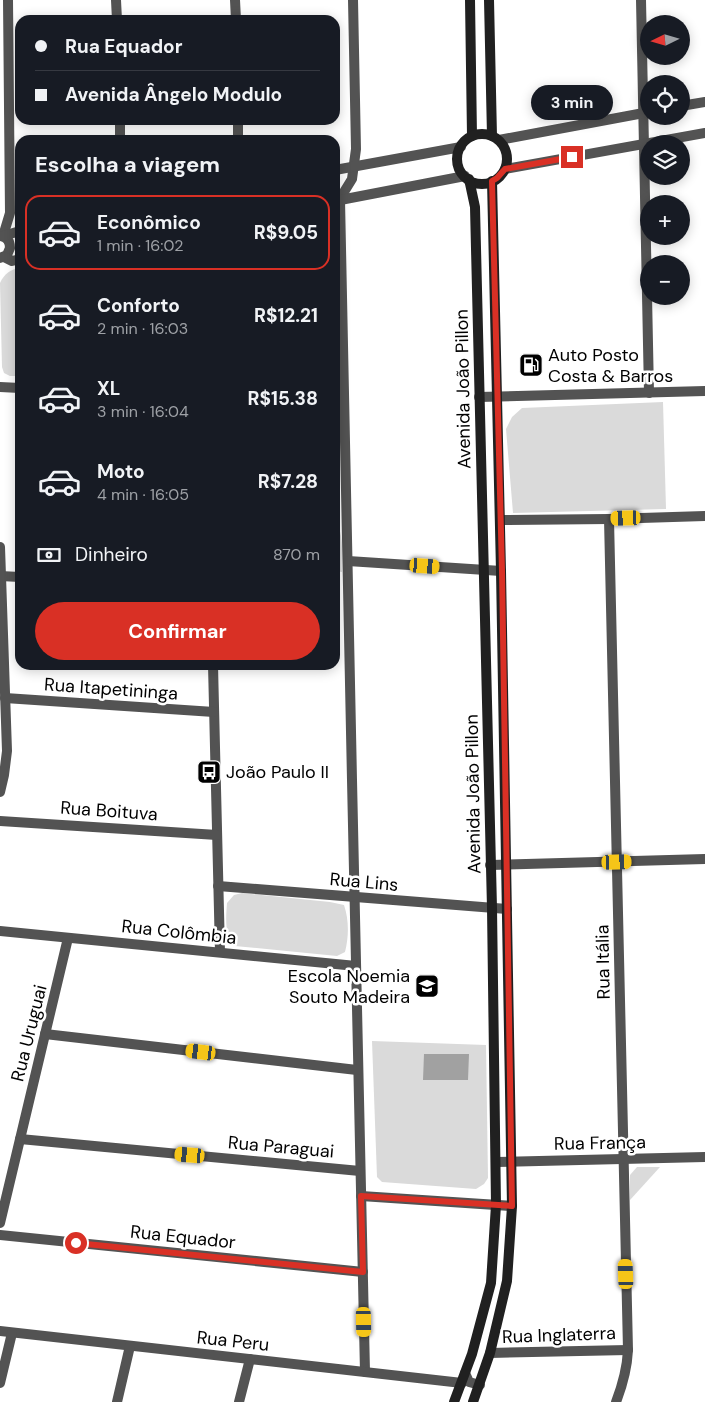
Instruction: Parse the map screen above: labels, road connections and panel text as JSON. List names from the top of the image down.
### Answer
{
  "streets": {
    "main road": ["Avenida João Pillon"],
    "street": [
      "Rua Itapetininga",
      "Rua Boituva",
      "Rua Lins",
      "Rua Colômbia",
      "Rua Itália",
      "Rua Uruguai",
      "Rua França",
      "Rua Paraguai",
      "Rua Equador",
      "Rua Inglaterra",
      "Rua Peru"
    ]
  },
  "crossings": [
    ["Avenida João Pillon", "Rua Lins"],
    ["Avenida João Pillon", "Rua França"],
    ["Avenida João Pillon", "Rua Inglaterra"],
    ["Avenida João Pillon", "Rua Peru"],
    ["Rua Colômbia", "Rua Uruguai"],
    ["Rua Itália", "Rua França"],
    ["Rua Itália", "Rua Inglaterra"],
    ["Rua Uruguai", "Rua Paraguai"]
  ],
  "places": {
    "fuel station": ["Auto Posto Costa & Barros"],
    "bus stop": ["João Paulo II"],
    "school or university": ["Escola Noemia Souto Madeira"]
  },
  "north": "left",
  "page": {
    "map_buttons": ["+", "−"],
    "banner": ["Rua Equador", "Avenida Ângelo Modulo"],
    "bubble": "3 min",
    "heading": "Escolha a viagem",
    "list": [
      {
        "name": "Econômico",
        "note": "1 min · 16:02",
        "value": "R$9.05"
      },
      {
        "name": "Conforto",
        "note": "2 min · 16:03",
        "value": "R$12.21"
      },
      {
        "name": "XL",
        "note": "3 min · 16:04",
        "value": "R$15.38"
      },
      {
        "name": "Moto",
        "note": "4 min · 16:05",
        "value": "R$7.28"
      }
    ],
    "pay": ["Dinheiro", "870 m"],
    "buttons": "Confirmar"
  }
}
